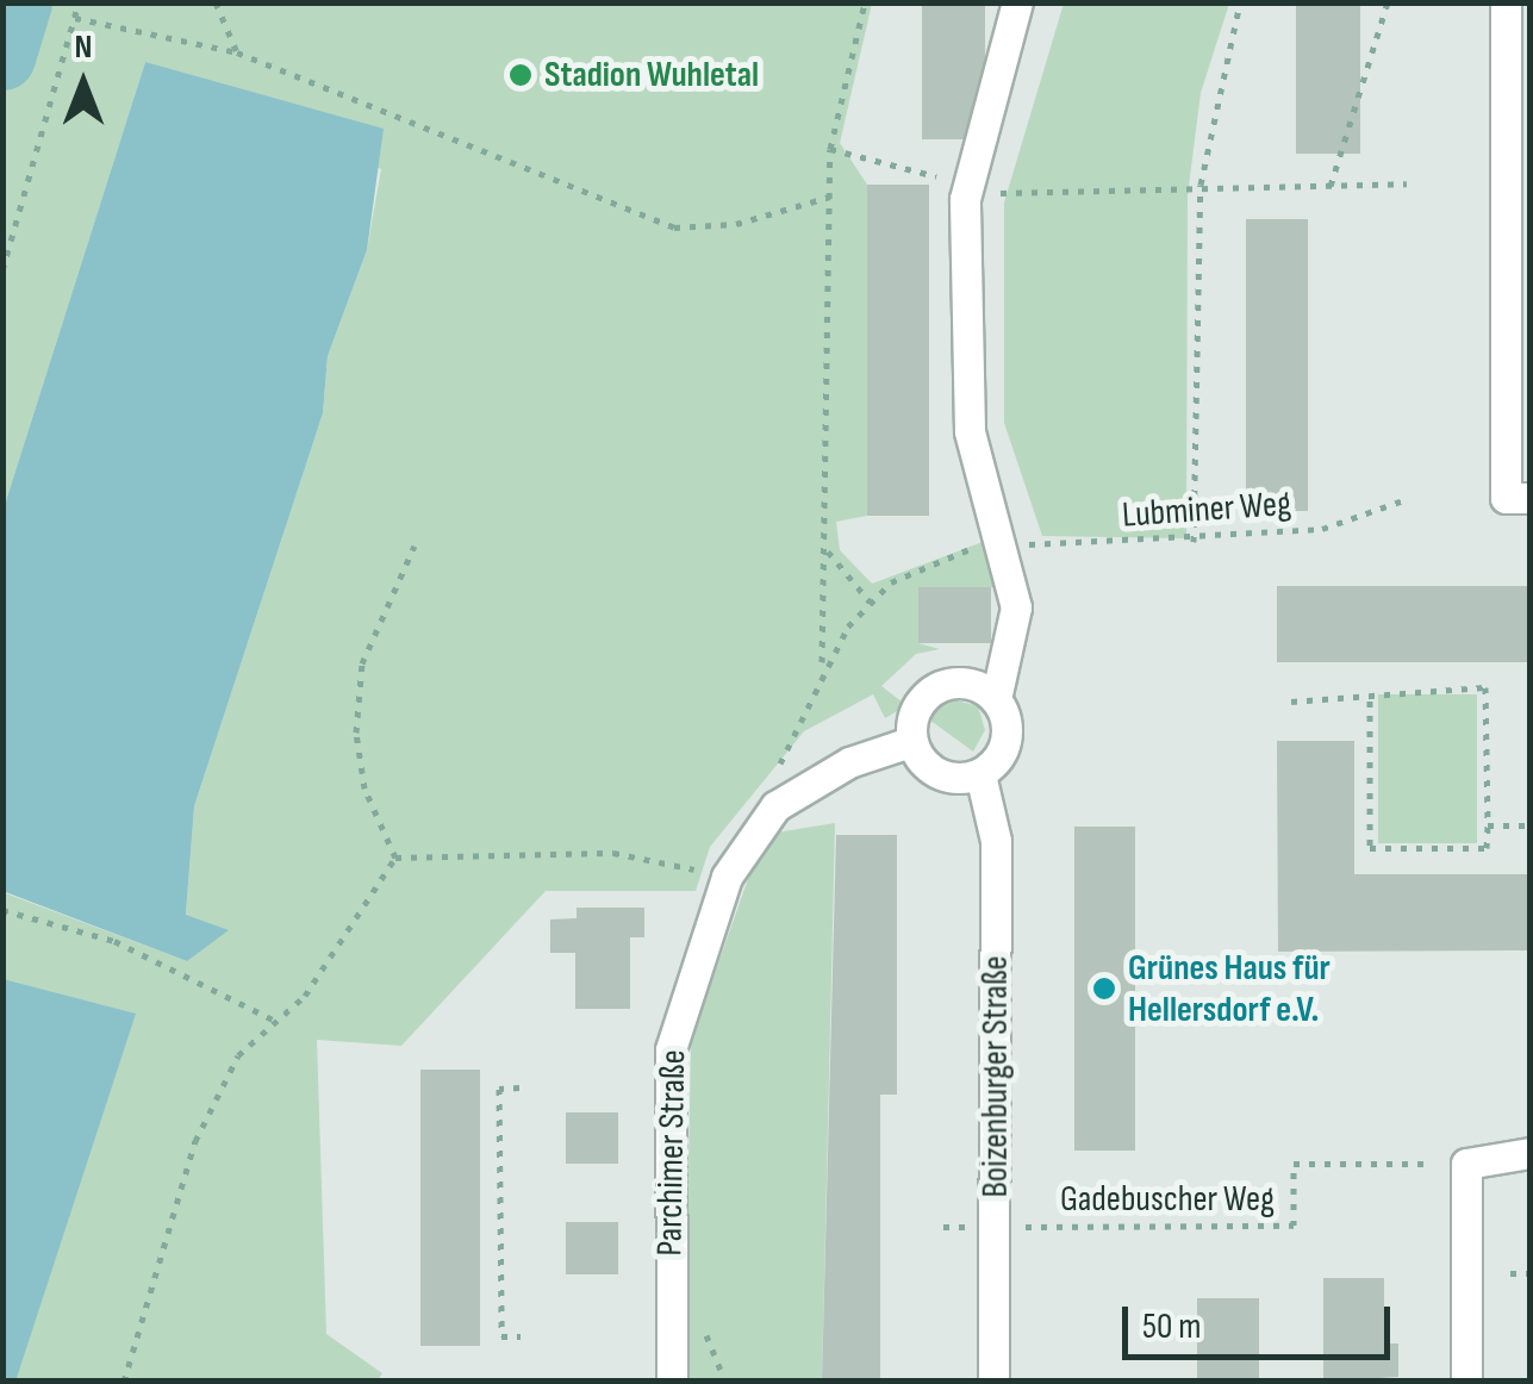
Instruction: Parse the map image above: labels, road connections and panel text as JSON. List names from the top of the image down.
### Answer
{
  "streets": {
    "street": ["Boizenburger Straße", "Parchimer Straße"],
    "path": ["Lubminer Weg", "Gadebuscher Weg"]
  },
  "crossings": [
    ["Lubminer Weg", "Parchimer Straße"]
  ],
  "places": ["Stadion Wuhletal", "Grünes Haus für Hellersdorf e.V."],
  "scale_bar": "50 m",
  "north": "top"
}
